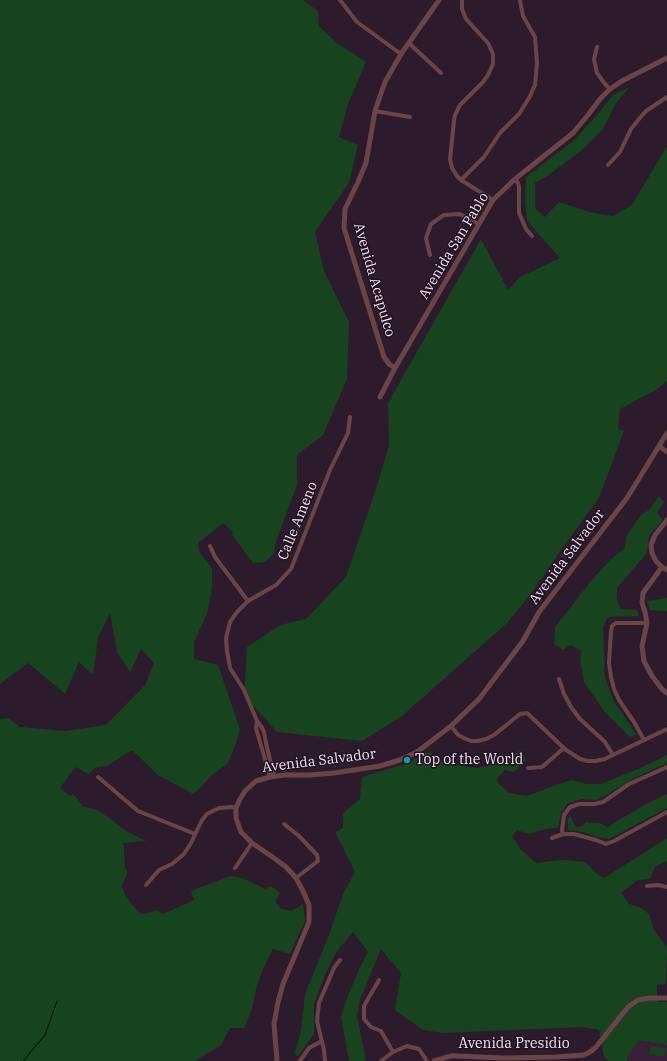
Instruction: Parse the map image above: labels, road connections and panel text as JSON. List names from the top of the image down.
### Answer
{
  "streets": {
    "street": [
      "Avenida San Pablo",
      "Avenida Acapulco",
      "Calle Ameno",
      "Avenida Salvador",
      "Avenida Presidio"
    ]
  },
  "crossings": [
    ["Avenida San Pablo", "Avenida Acapulco"],
    ["Calle Ameno", "Avenida Salvador"]
  ],
  "places": ["Top of the World"]
}
